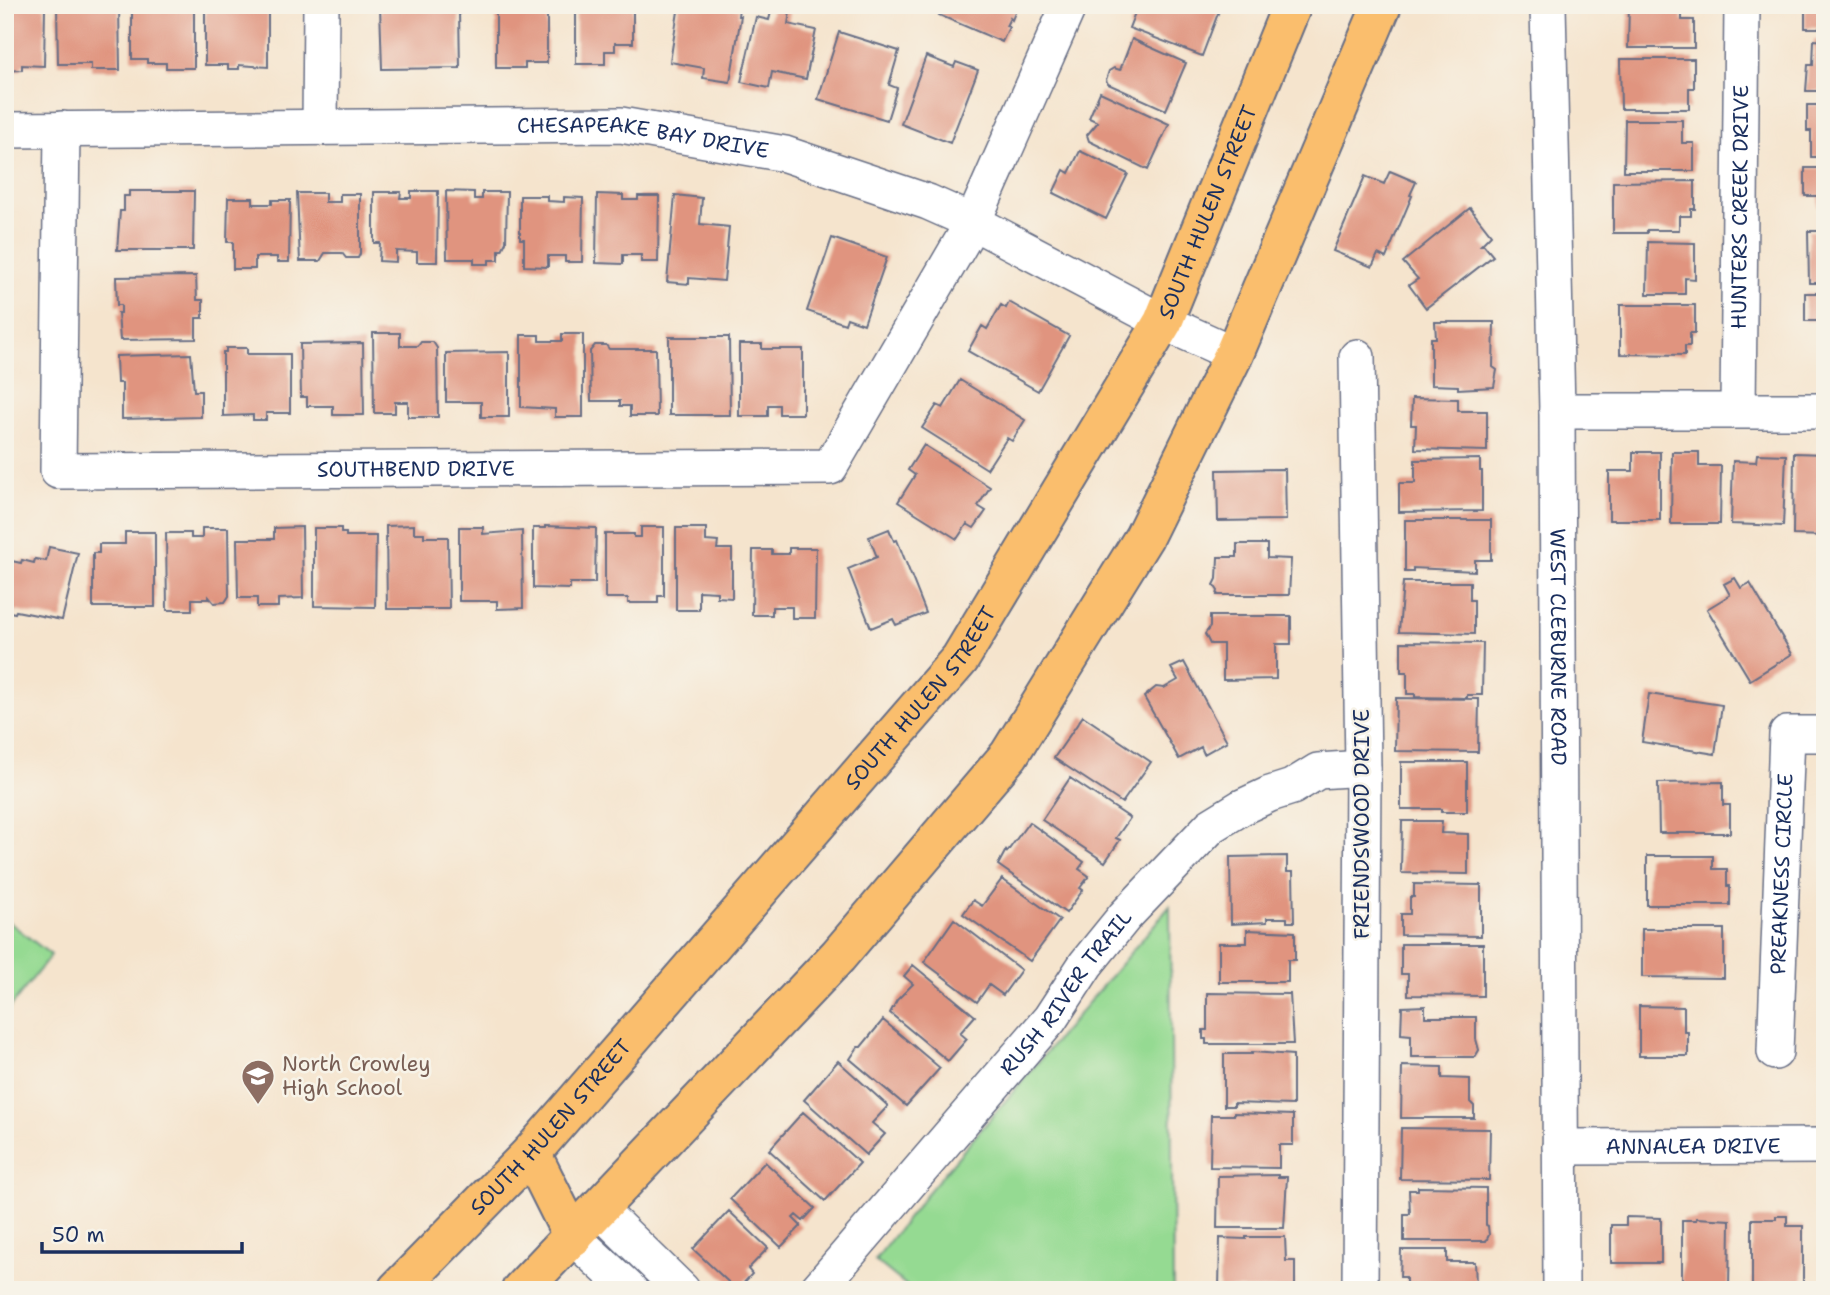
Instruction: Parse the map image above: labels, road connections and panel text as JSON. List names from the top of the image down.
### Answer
{
  "streets": {
    "main road": ["SOUTH HULEN STREET"],
    "street": [
      "CHESAPEAKE BAY DRIVE",
      "HUNTERS CREEK DRIVE",
      "SOUTHBEND DRIVE",
      "WEST CLEBURNE ROAD",
      "FRIENDSWOOD DRIVE",
      "PREAKNESS CIRCLE",
      "RUSH RIVER TRAIL",
      "ANNALEA DRIVE"
    ]
  },
  "crossings": [
    ["CHESAPEAKE BAY DRIVE", "SOUTH HULEN STREET"],
    ["CHESAPEAKE BAY DRIVE", "SOUTHBEND DRIVE"],
    ["WEST CLEBURNE ROAD", "ANNALEA DRIVE"],
    ["FRIENDSWOOD DRIVE", "RUSH RIVER TRAIL"]
  ],
  "places": {
    "school or university": ["North Crowley High School"]
  },
  "scale_bar": "50 m"
}
